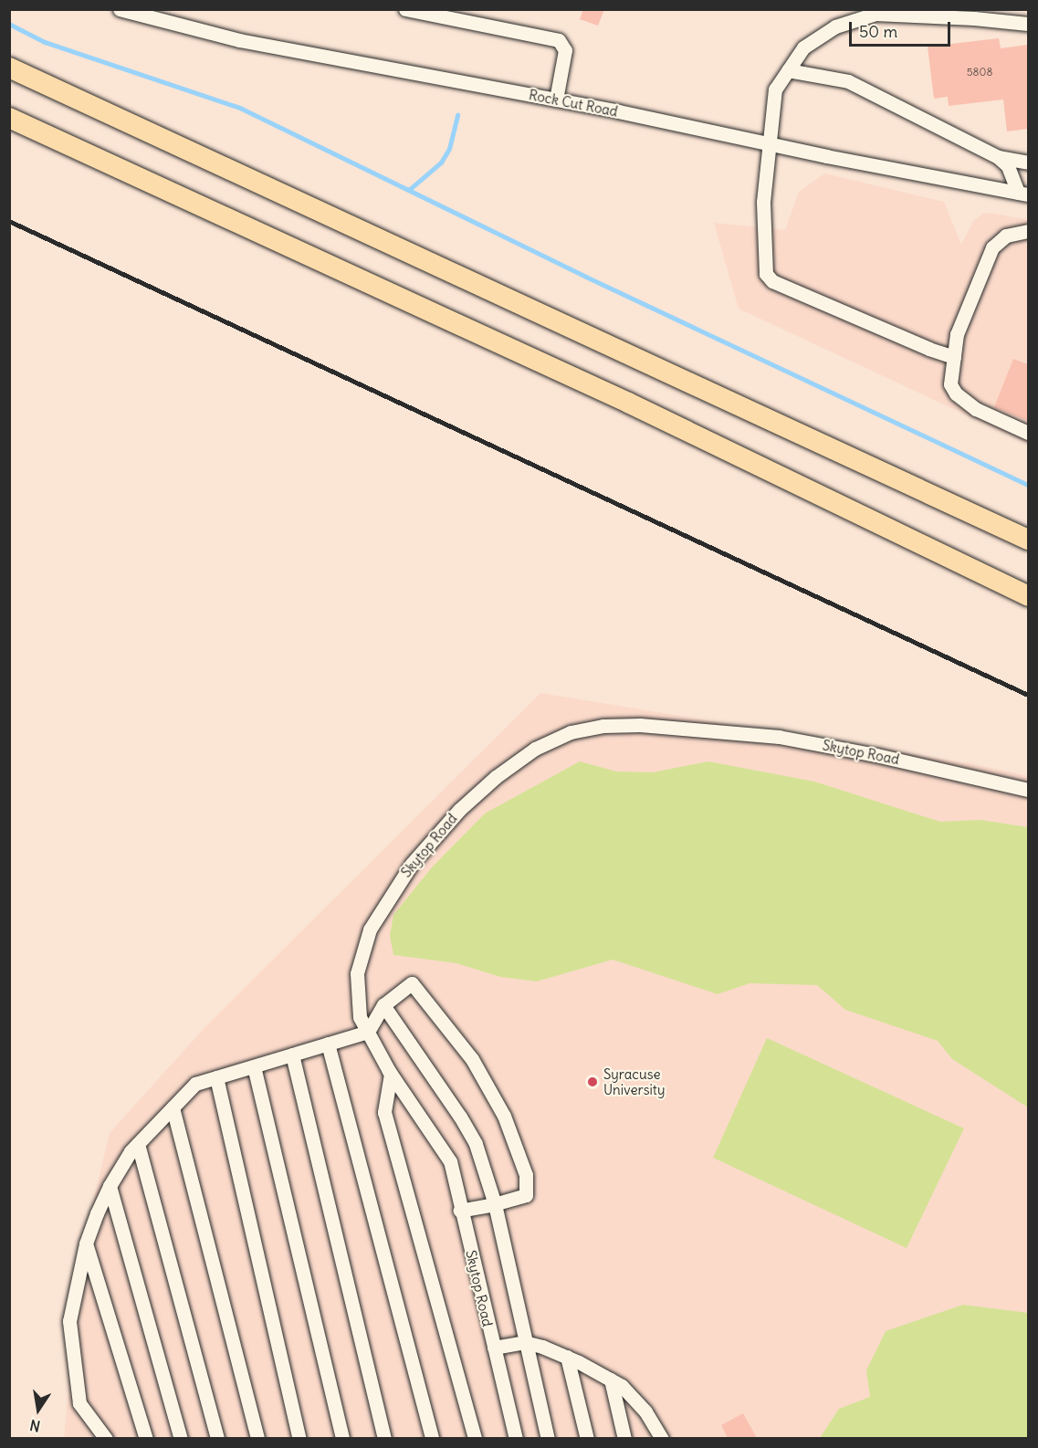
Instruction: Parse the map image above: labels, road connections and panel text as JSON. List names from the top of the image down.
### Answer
{
  "streets": {
    "street": ["Rock Cut Road", "Skytop Road"]
  },
  "places": ["Syracuse University"],
  "house_numbers": ["5808"],
  "scale_bar": "50 m",
  "north": "bottom"
}
